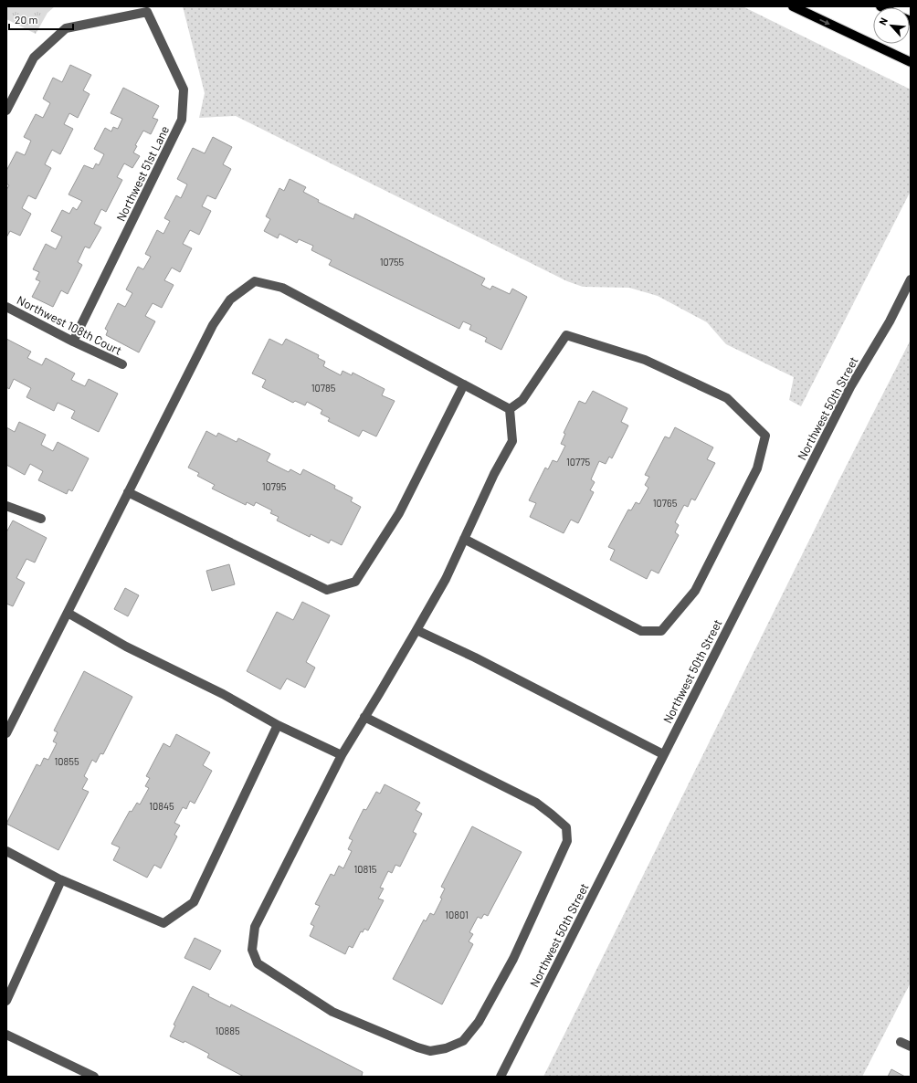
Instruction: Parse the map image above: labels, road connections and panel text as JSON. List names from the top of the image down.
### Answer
{
  "streets": {
    "street": ["Northwest 51st Lane", "Northwest 108th Court", "Northwest 50th Street"]
  },
  "crossings": [
    ["Northwest 51st Lane", "Northwest 108th Court"]
  ],
  "house_numbers": [
    "10755",
    "10785",
    "10775",
    "10795",
    "10765",
    "10855",
    "10845",
    "10815",
    "10801",
    "10885"
  ],
  "scale_bar": "20 m",
  "north": "top left"
}
